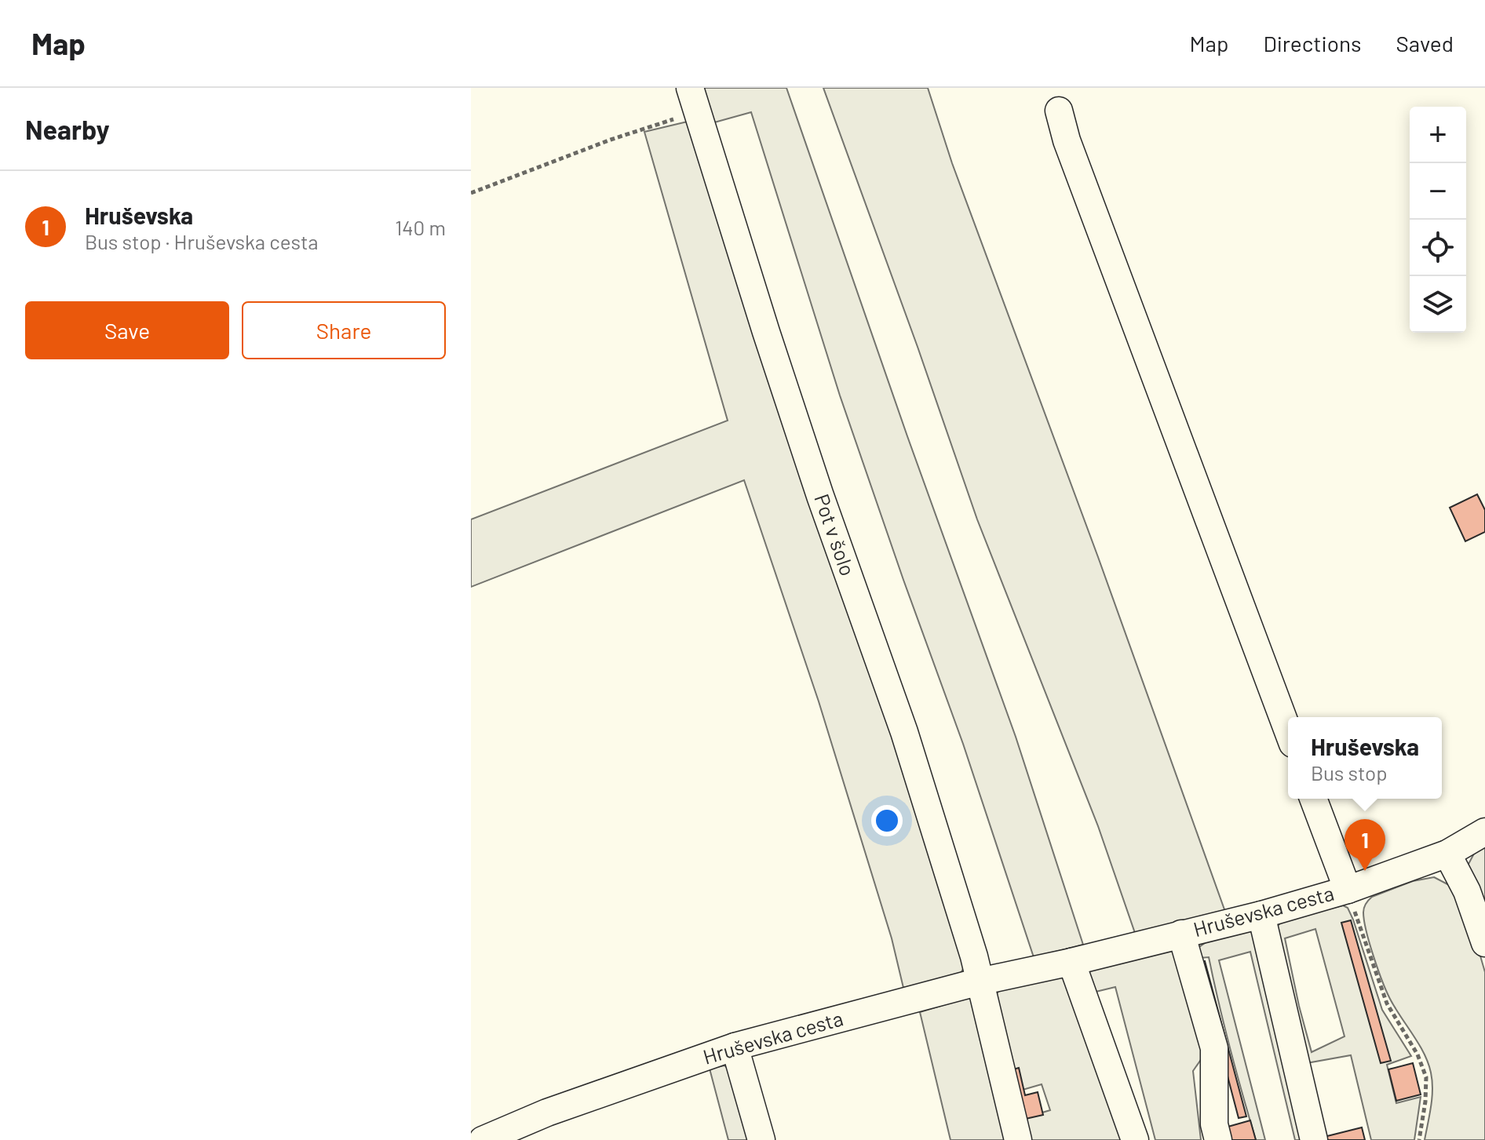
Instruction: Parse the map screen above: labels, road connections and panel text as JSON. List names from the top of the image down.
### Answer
{
  "streets": {
    "street": ["Pot v šolo", "Hruševska cesta"]
  },
  "crossings": [
    ["Pot v šolo", "Hruševska cesta"]
  ],
  "page": {
    "header": "Map",
    "nav": ["Map", "Directions", "Saved"],
    "heading": "Nearby",
    "map_buttons": ["+", "−"],
    "list": [
      {
        "mark": "1",
        "name": "Hruševska",
        "note": "Bus stop · Hruševska cesta",
        "value": "140 m"
      }
    ],
    "buttons": ["Save", "Share"],
    "popup": ["Hruševska", "Bus stop"],
    "pins": "1"
  }
}
